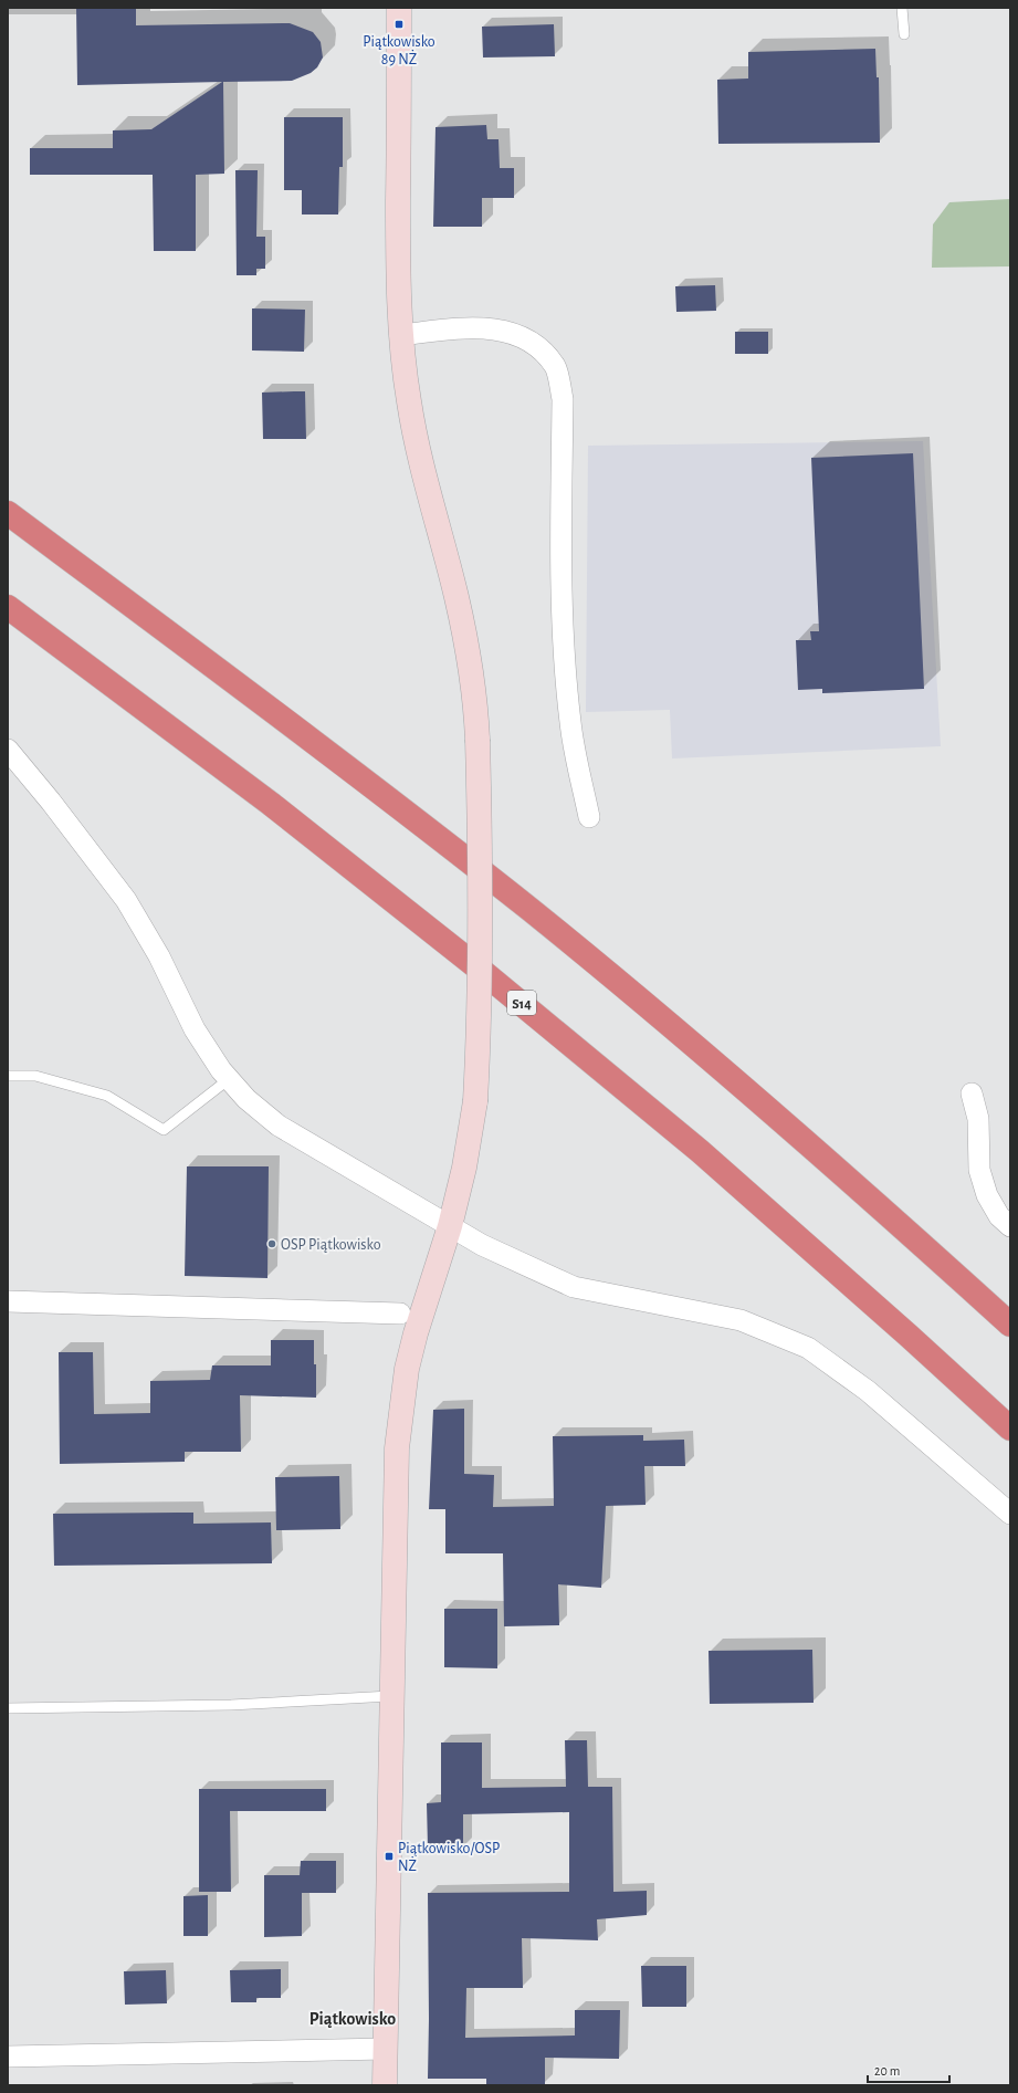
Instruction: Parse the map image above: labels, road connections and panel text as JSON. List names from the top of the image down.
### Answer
{
  "streets": {
    "highway": ["S14"]
  },
  "districts": ["Piątkowisko"],
  "places": {
    "transit": ["Piątkowisko 89 NŻ", "Piątkowisko/OSP NŻ"],
    "other": ["OSP Piątkowisko"]
  },
  "scale_bar": "20 m"
}
